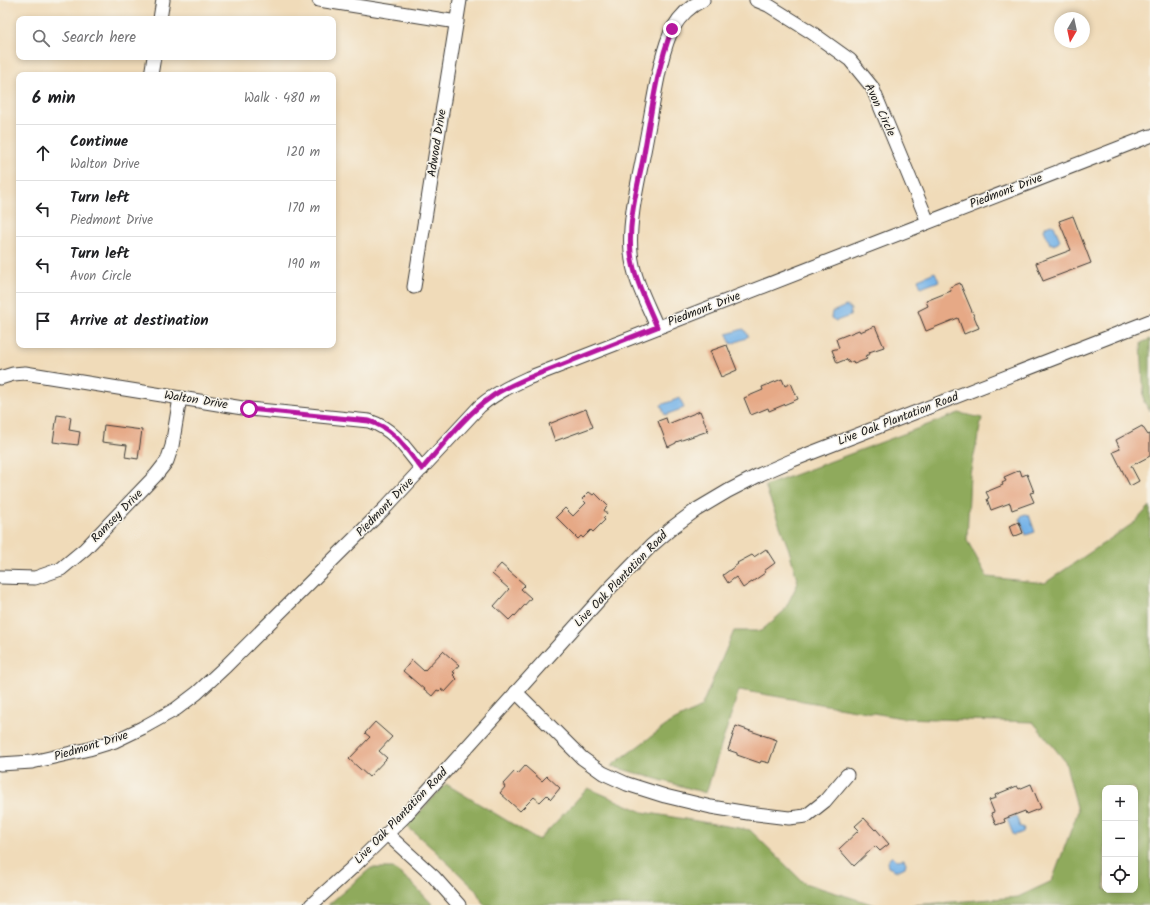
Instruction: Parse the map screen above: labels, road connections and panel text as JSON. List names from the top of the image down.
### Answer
{
  "streets": {
    "street": [
      "Avon Circle",
      "Adwood Drive",
      "Piedmont Drive",
      "Walton Drive",
      "Live Oak Plantation Road",
      "Ramsey Drive"
    ]
  },
  "crossings": [
    ["Avon Circle", "Piedmont Drive"],
    ["Piedmont Drive", "Walton Drive"],
    ["Walton Drive", "Ramsey Drive"]
  ],
  "north": "bottom",
  "page": {
    "search": "Search here",
    "heading": ["6 min", "Walk · 480 m"],
    "list": [
      ["Continue", "Walton Drive", "120 m"],
      ["Turn left", "Piedmont Drive", "170 m"],
      ["Turn left", "Avon Circle", "190 m"],
      "Arrive at destination"
    ],
    "map_buttons": ["+", "−"]
  }
}
